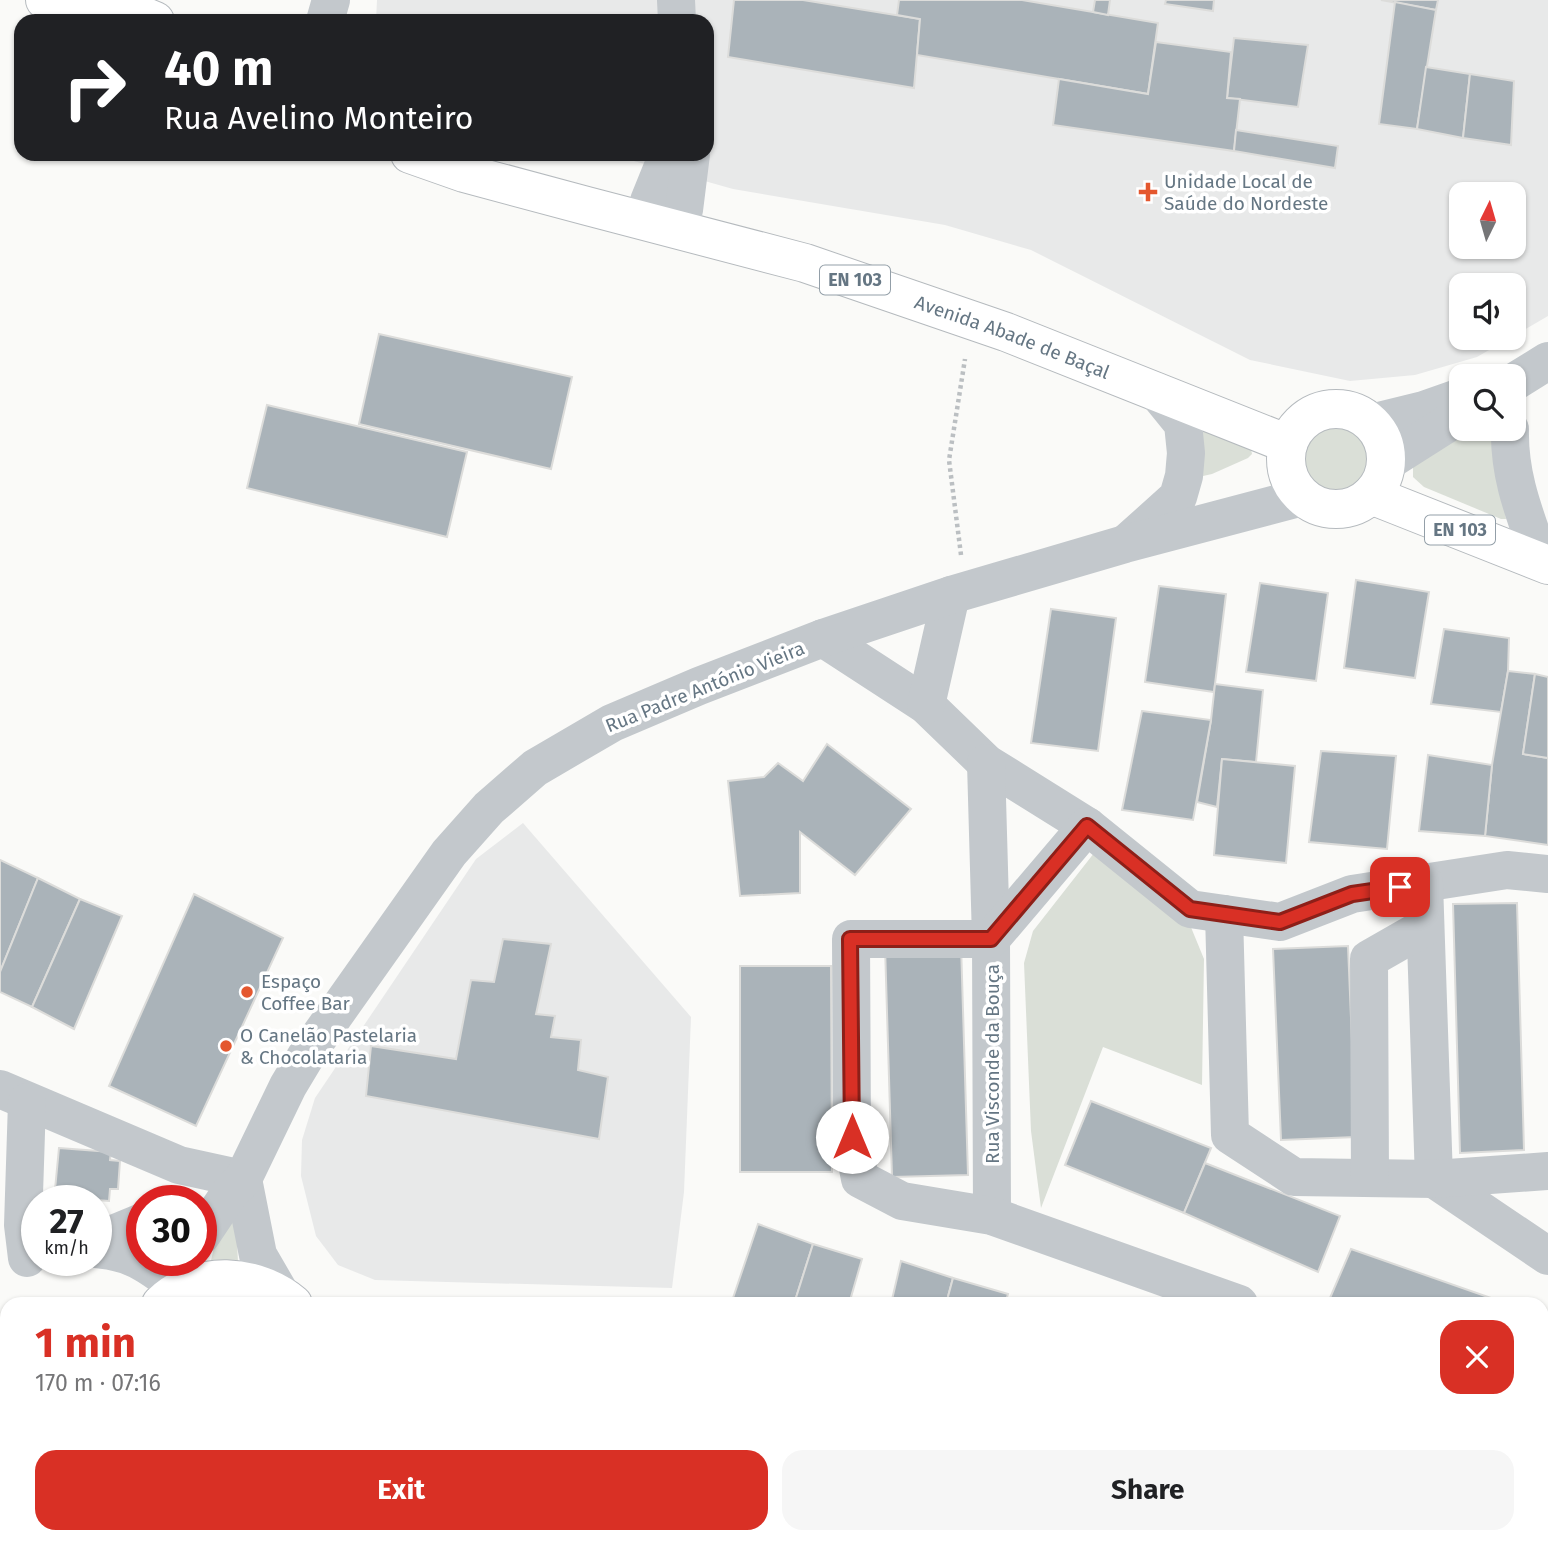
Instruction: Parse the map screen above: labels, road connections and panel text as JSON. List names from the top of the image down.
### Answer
{
  "streets": {
    "main road": ["EN 103", "Avenida Abade de Baçal"],
    "street": ["Rua Padre António Vieira", "Rua Visconde da Bouça"]
  },
  "crossings": [
    ["EN 103", "Avenida Abade de Baçal"],
    ["EN 103", "Rua Padre António Vieira"],
    ["Avenida Abade de Baçal", "Rua Padre António Vieira"]
  ],
  "places": {
    "health": ["Unidade Local de Saúde do Nordeste"],
    "other": ["Espaço Coffee Bar", "O Canelão Pastelaria & Chocolataria"]
  },
  "north": "top",
  "page": {
    "turn": ["40 m", "Rua Avelino Monteiro"],
    "speed": "27 km/h",
    "limit": "30",
    "heading": ["1 min", "170 m · 07:16"],
    "buttons": ["Exit", "Share"]
  }
}
